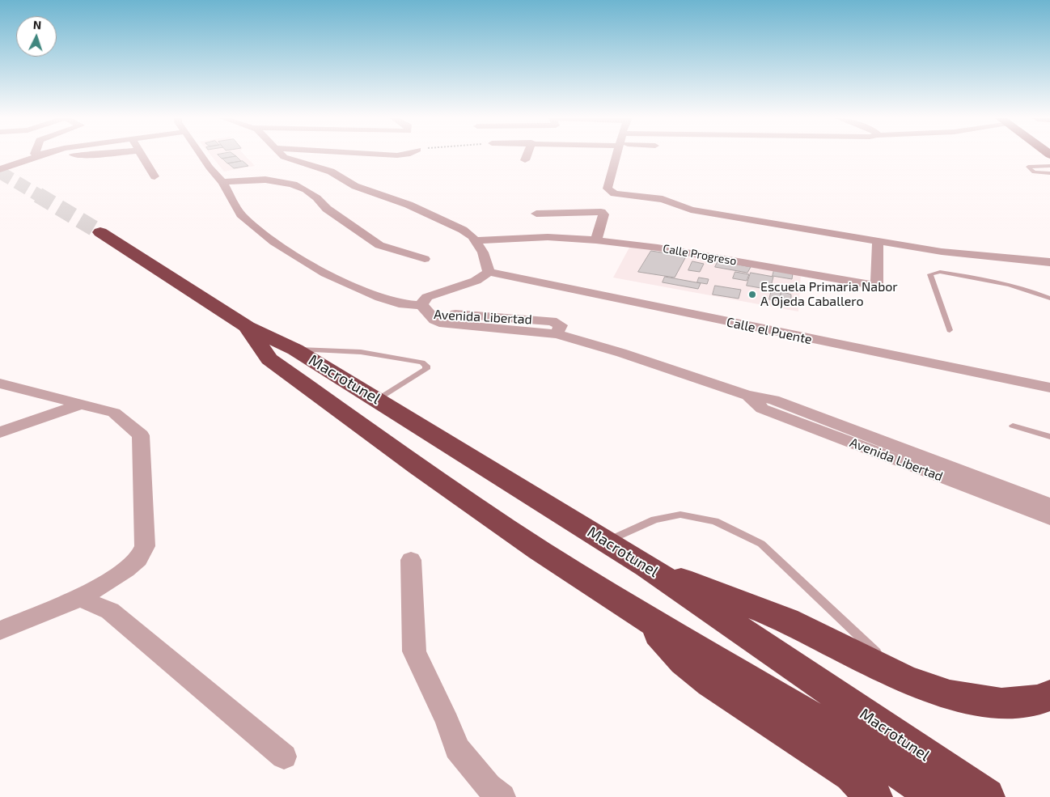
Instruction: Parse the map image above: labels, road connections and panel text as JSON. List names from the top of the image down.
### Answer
{
  "streets": {
    "highway": ["Macrotunel"],
    "street": ["Calle Progreso", "Avenida Libertad", "Calle el Puente"]
  },
  "places": ["Escuela Primaria Nabor A Ojeda Caballero"],
  "north": "top"
}
